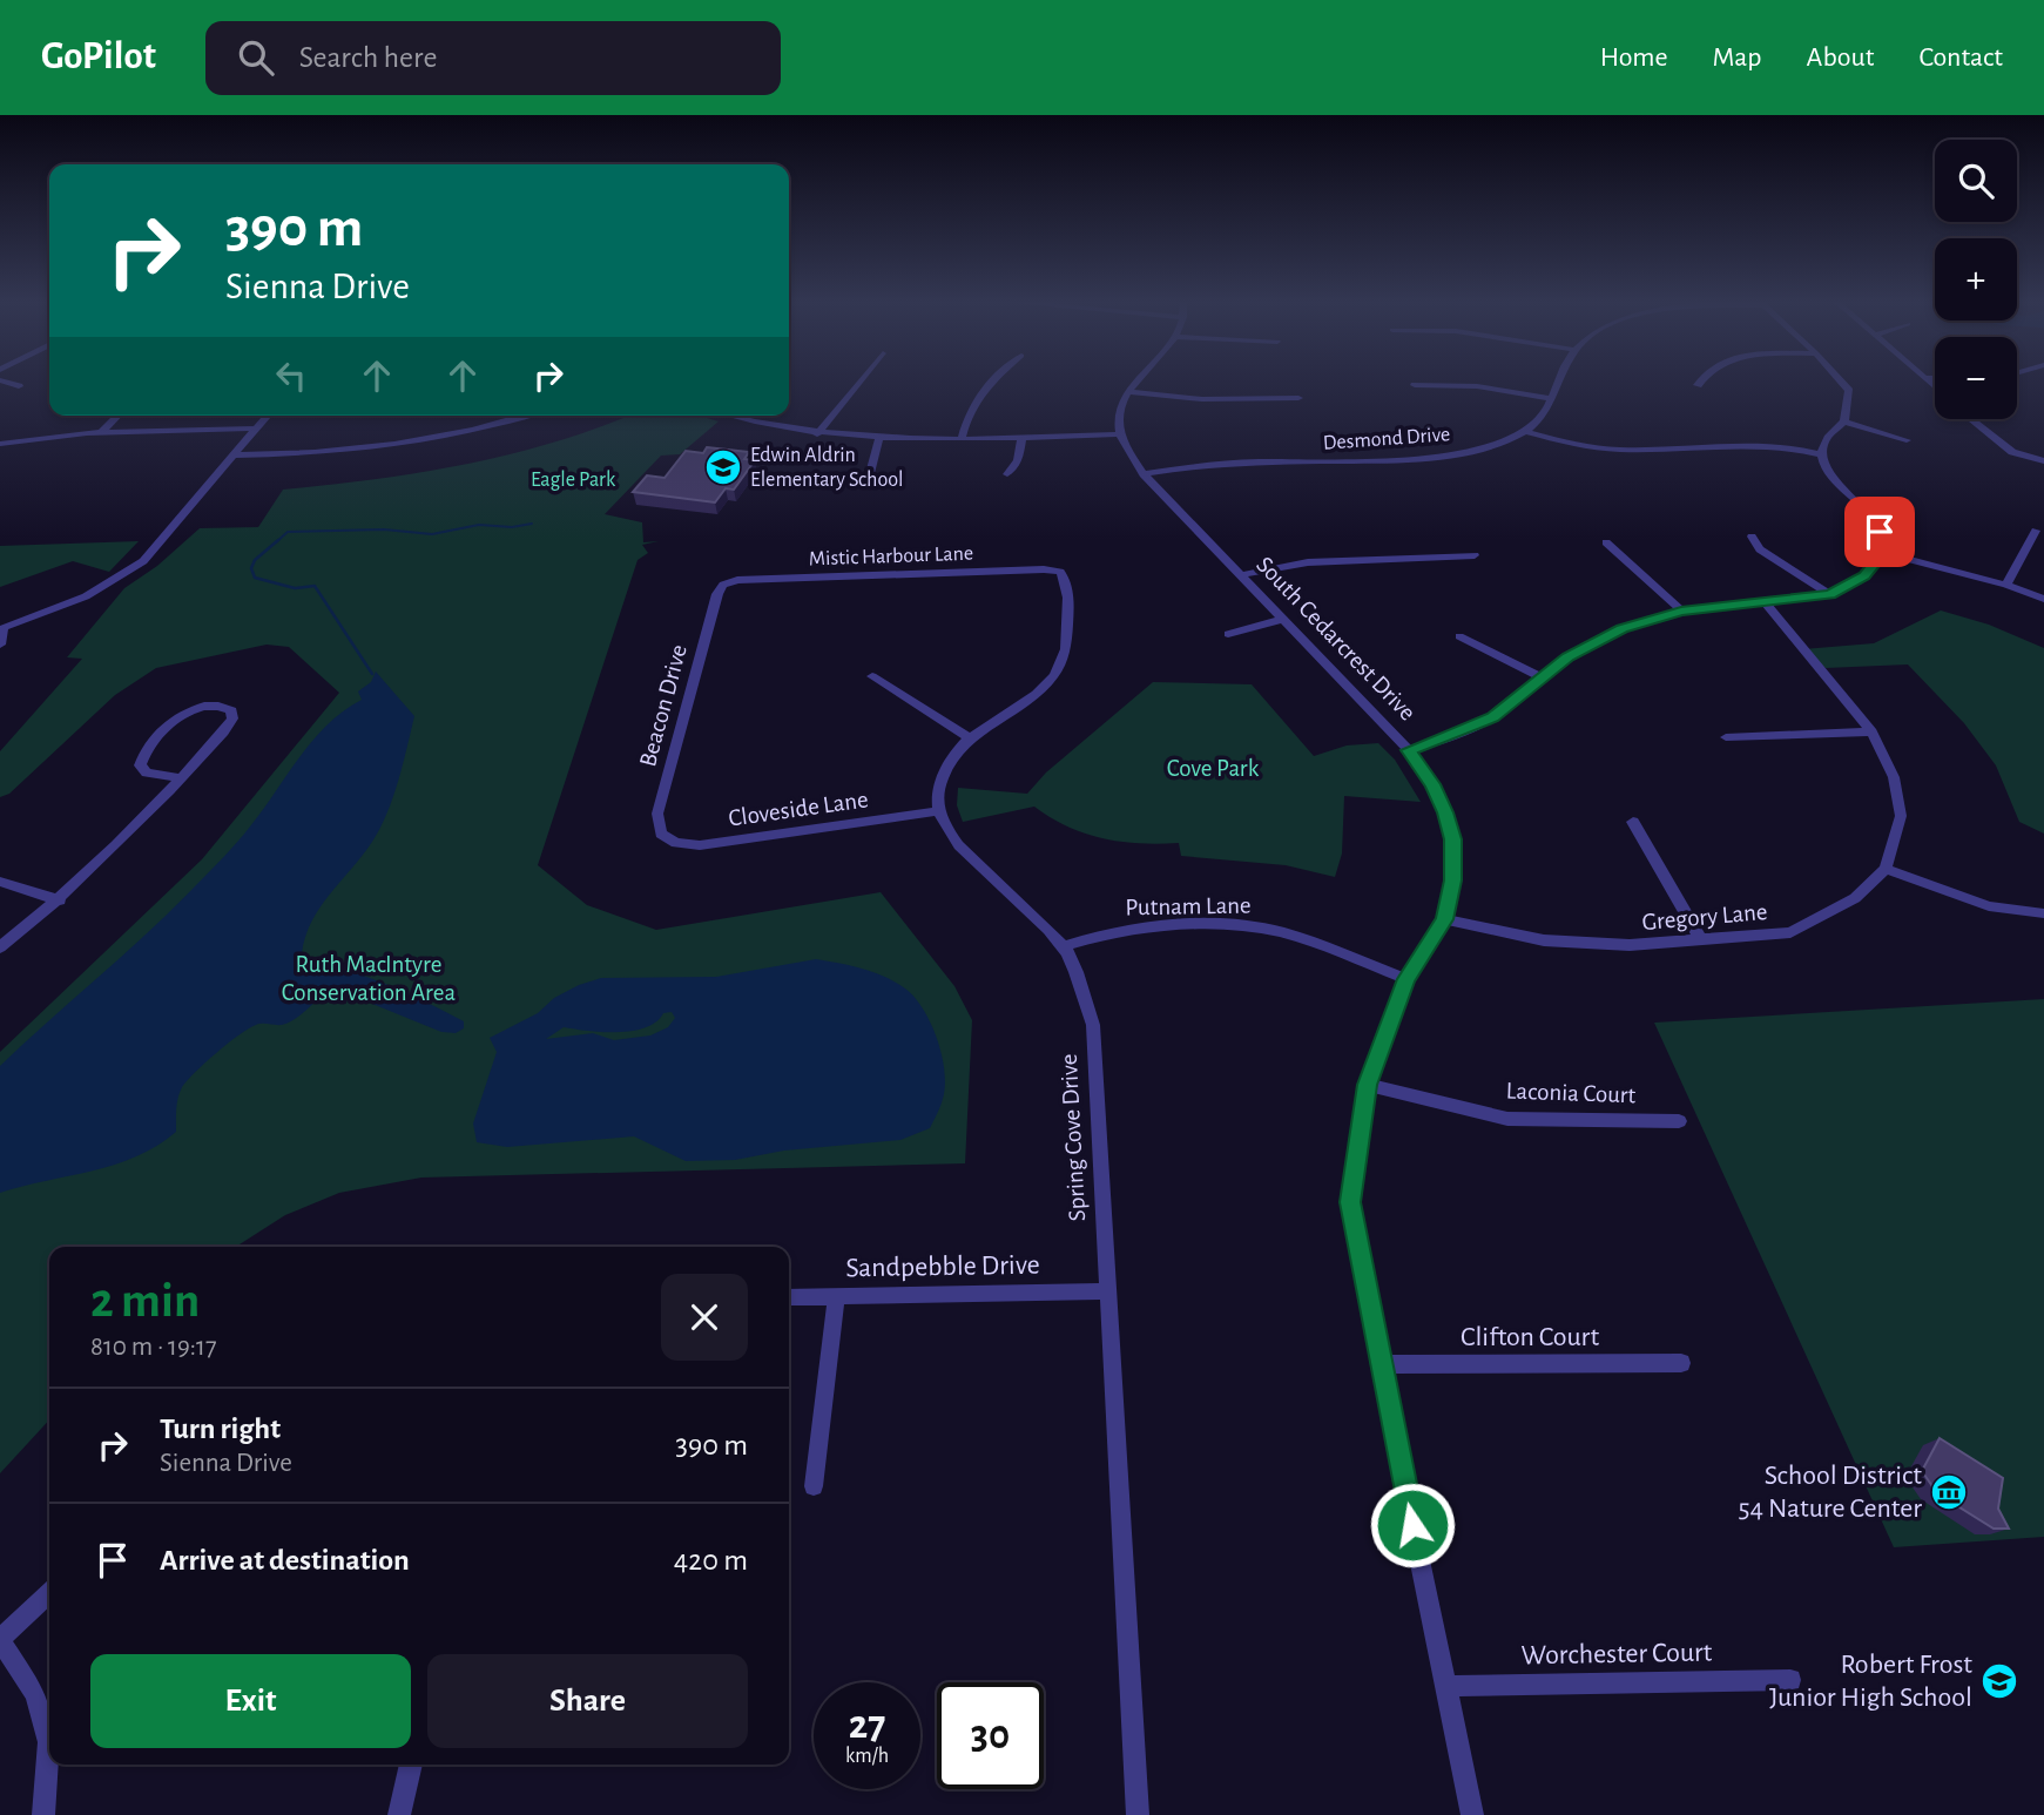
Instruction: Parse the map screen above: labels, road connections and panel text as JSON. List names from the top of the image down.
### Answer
{
  "streets": {
    "street": [
      "Desmond Drive",
      "Mistic Harbour Lane",
      "South Cedarcrest Drive",
      "Beacon Drive",
      "Cloveside Lane",
      "Putnam Lane",
      "Gregory Lane",
      "Laconia Court",
      "Spring Cove Drive",
      "Sandpebble Drive",
      "Clifton Court",
      "Worchester Court"
    ]
  },
  "crossings": [
    ["Desmond Drive", "South Cedarcrest Drive"],
    ["Mistic Harbour Lane", "Beacon Drive"],
    ["South Cedarcrest Drive", "Putnam Lane"],
    ["South Cedarcrest Drive", "Gregory Lane"],
    ["South Cedarcrest Drive", "Laconia Court"],
    ["South Cedarcrest Drive", "Clifton Court"],
    ["South Cedarcrest Drive", "Worchester Court"],
    ["Beacon Drive", "Cloveside Lane"],
    ["Cloveside Lane", "Spring Cove Drive"],
    ["Putnam Lane", "Spring Cove Drive"],
    ["Spring Cove Drive", "Sandpebble Drive"]
  ],
  "parks": ["Eagle Park", "Cove Park", "Ruth MacIntyre Conservation Area"],
  "places": {
    "school or university": ["Edwin Aldrin Elementary School", "Robert Frost Junior High School"],
    "museum": ["School District 54 Nature Center"]
  },
  "page": {
    "header": "GoPilot",
    "search": "Search here",
    "nav": [
      "Home",
      "Map",
      "About",
      "Contact"
    ],
    "map_buttons": ["+", "−"],
    "turn": ["390 m", "Sienna Drive"],
    "heading": ["2 min", "810 m · 19:17"],
    "list": [
      {
        "name": "Turn right",
        "note": "Sienna Drive",
        "value": "390 m"
      },
      {
        "name": "Arrive at destination",
        "value": "420 m"
      }
    ],
    "buttons": ["Exit", "Share"],
    "speed": "27 km/h",
    "limit": "30"
  }
}
